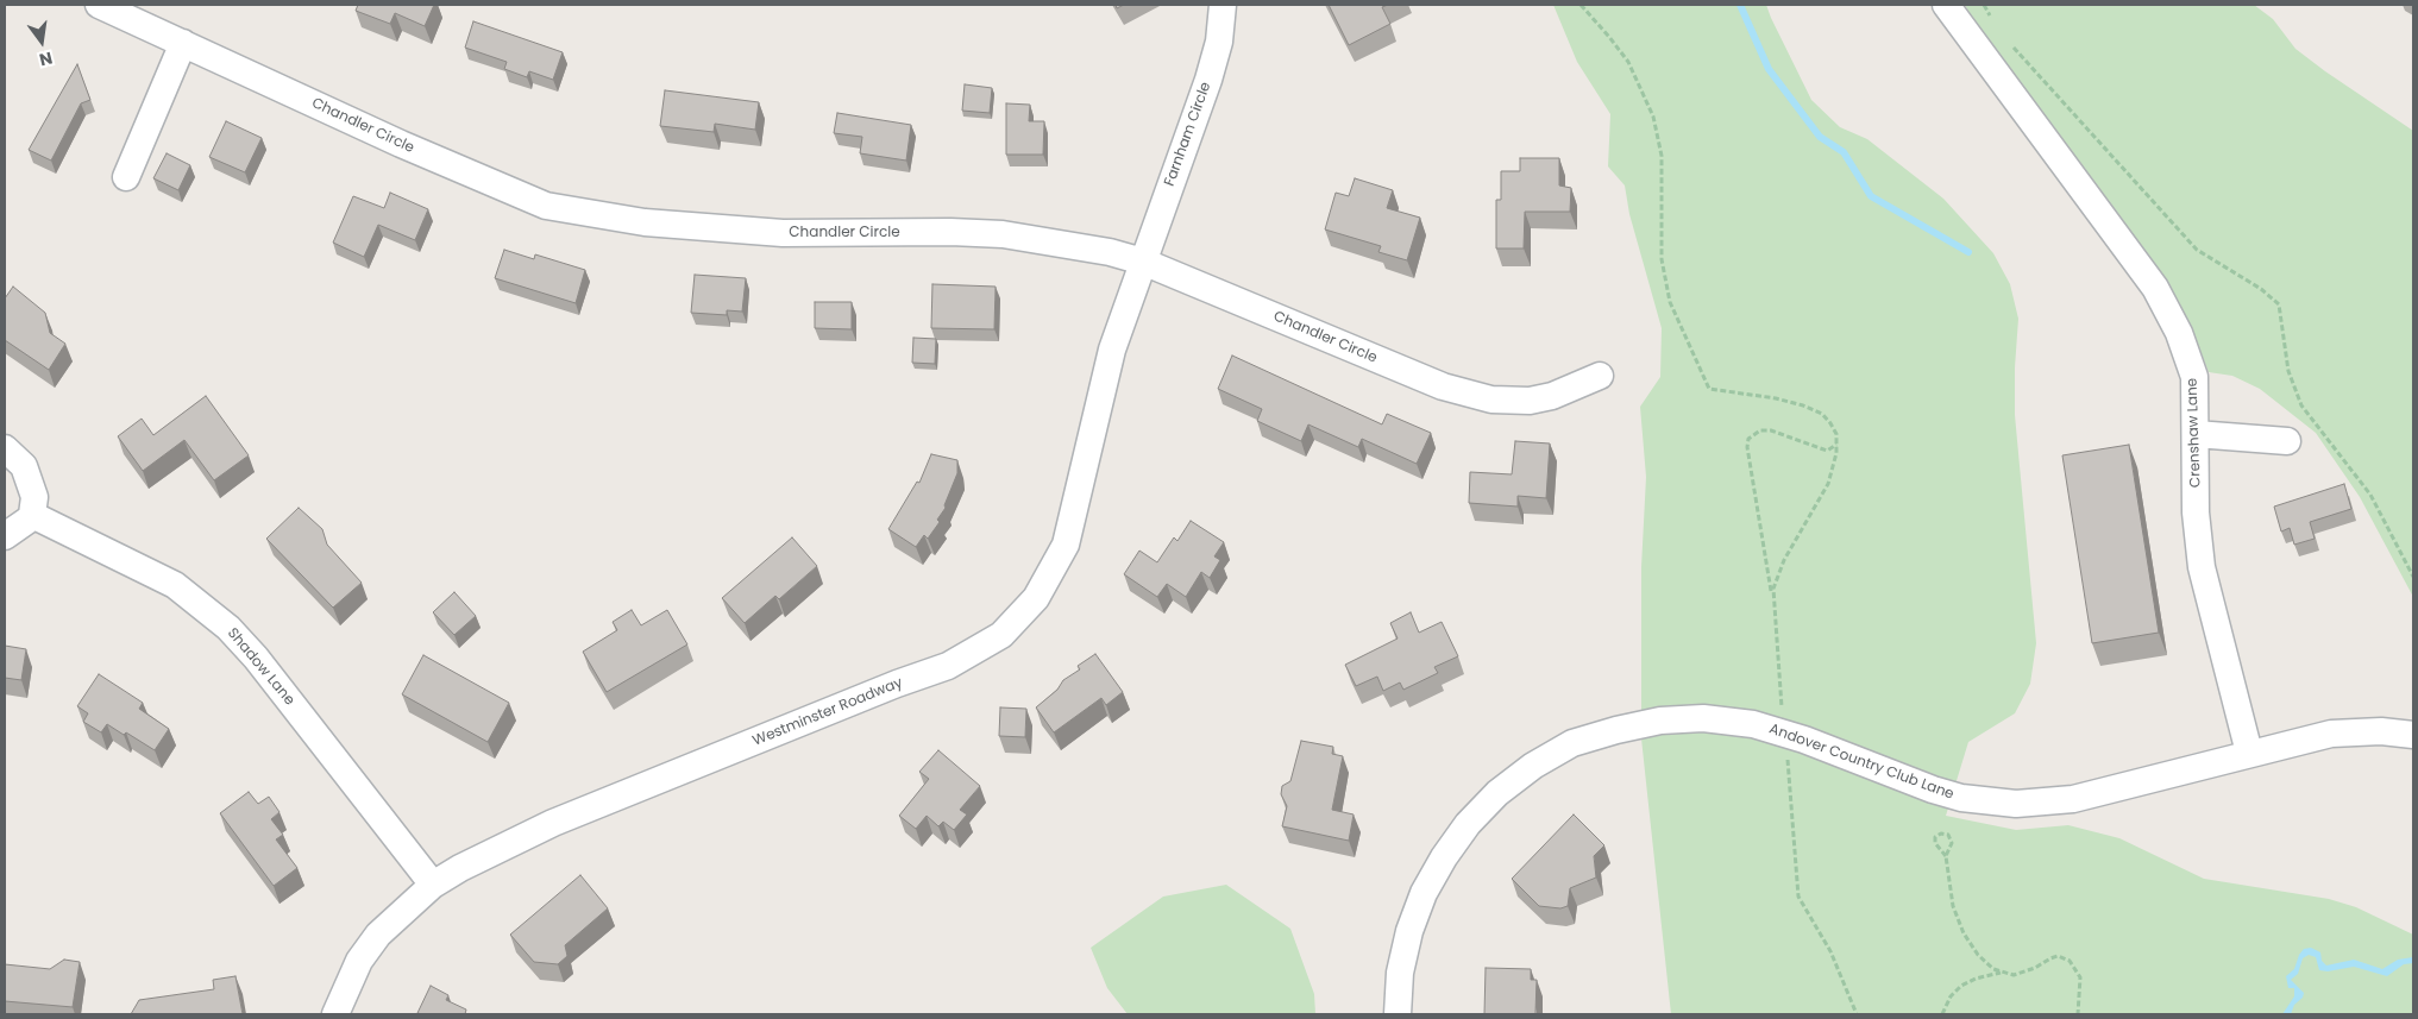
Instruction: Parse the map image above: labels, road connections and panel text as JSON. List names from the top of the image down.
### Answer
{
  "streets": {
    "street": [
      "Chandler Circle",
      "Farnham Circle",
      "Crenshaw Lane",
      "Shadow Lane",
      "Westminster Roadway",
      "Andover Country Club Lane"
    ]
  },
  "crossings": [
    ["Chandler Circle", "Farnham Circle"],
    ["Chandler Circle", "Westminster Roadway"],
    ["Farnham Circle", "Westminster Roadway"],
    ["Crenshaw Lane", "Andover Country Club Lane"],
    ["Shadow Lane", "Westminster Roadway"]
  ],
  "north": "bottom"
}
